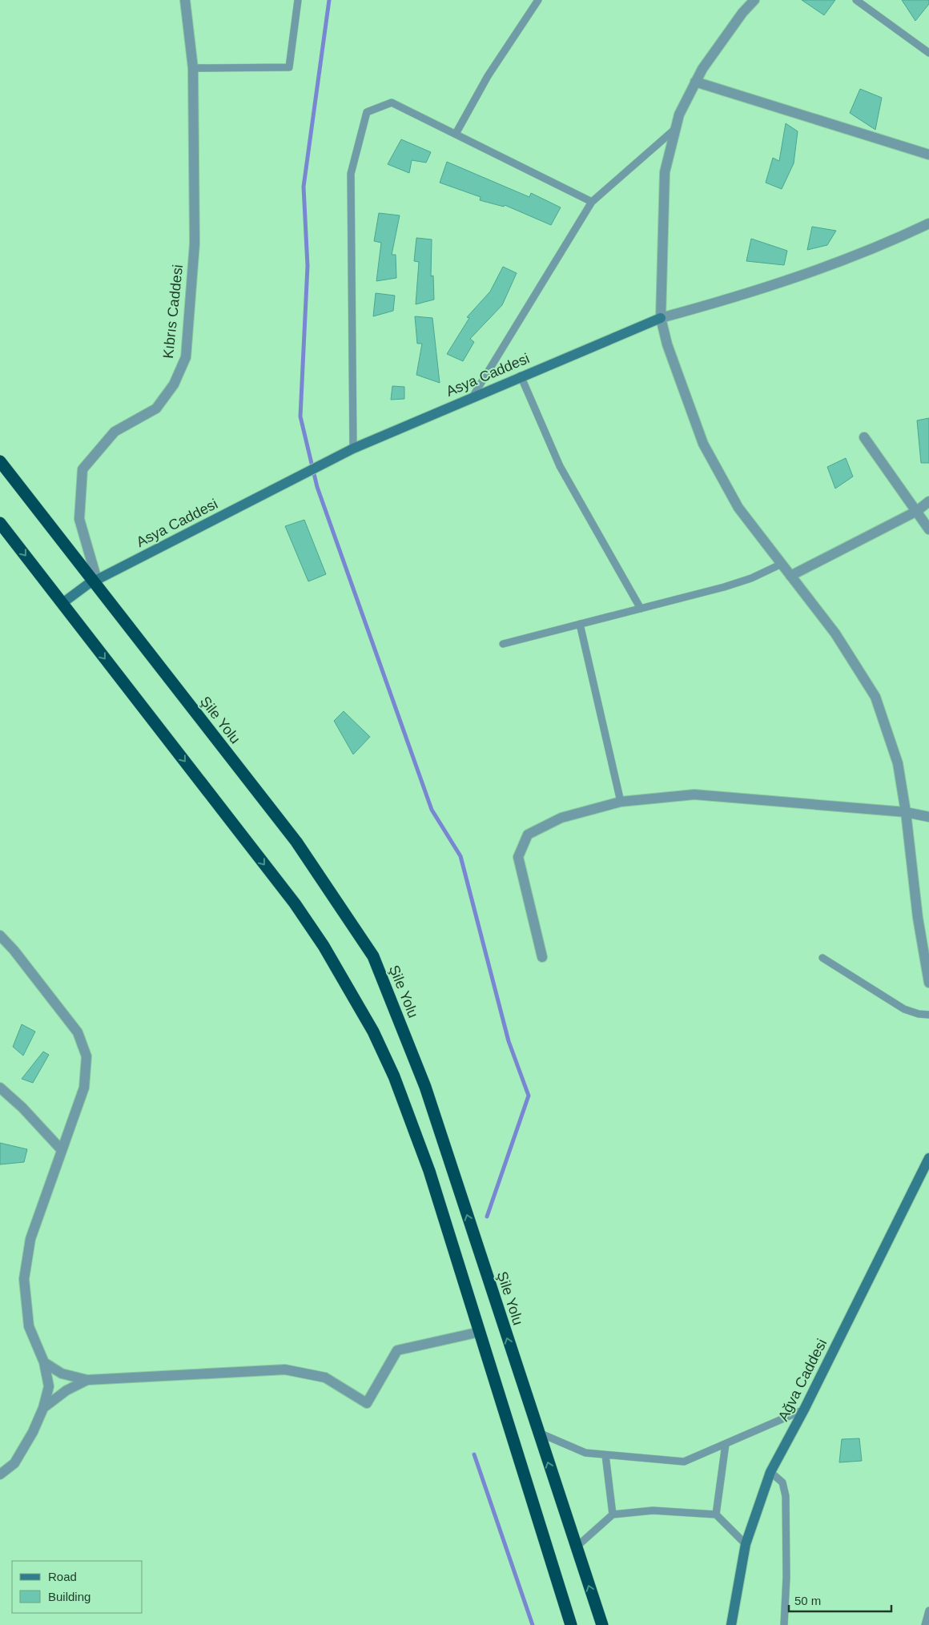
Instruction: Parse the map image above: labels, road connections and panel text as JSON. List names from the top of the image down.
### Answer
{
  "streets": {
    "highway": ["Şile Yolu"],
    "street": ["Kıbrıs Caddesi", "Asya Caddesi", "Ağva Caddesi"]
  },
  "crossings": [
    ["Kıbrıs Caddesi", "Asya Caddesi"],
    ["Kıbrıs Caddesi", "Şile Yolu"],
    ["Asya Caddesi", "Şile Yolu"]
  ],
  "legend": ["Road", "Building"],
  "scale_bar": "50 m"
}
